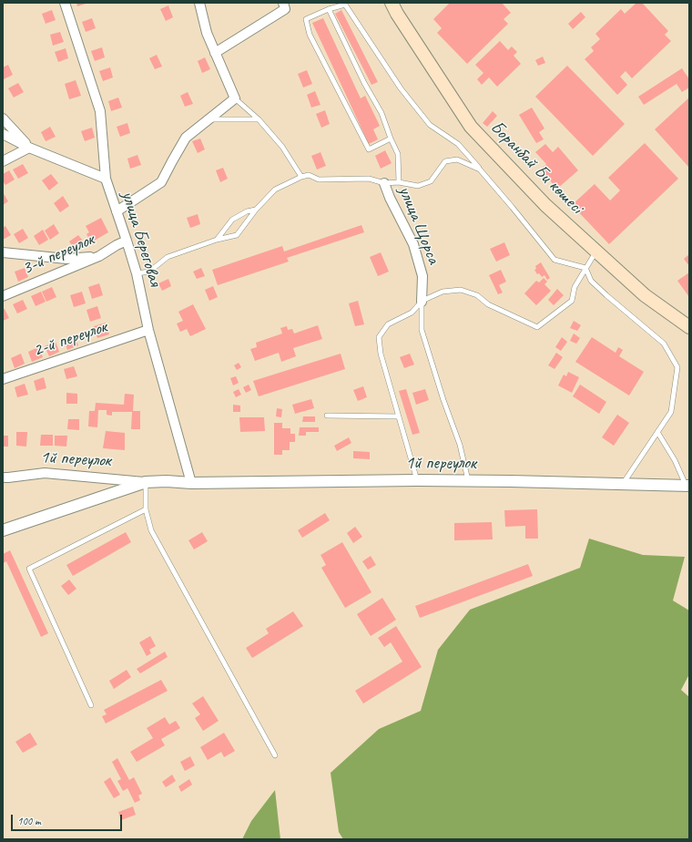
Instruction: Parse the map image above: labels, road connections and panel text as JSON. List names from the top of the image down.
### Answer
{
  "streets": {
    "main road": ["Боранбай Би көшесі"],
    "street": [
      "улица Щорса",
      "улица Береговая",
      "3-й переулок",
      "2-й переулок",
      "1й переулок"
    ]
  },
  "crossings": [
    ["улица Береговая", "3-й переулок"],
    ["улица Береговая", "2-й переулок"],
    ["улица Береговая", "1й переулок"]
  ],
  "scale_bar": "100 m"
}
